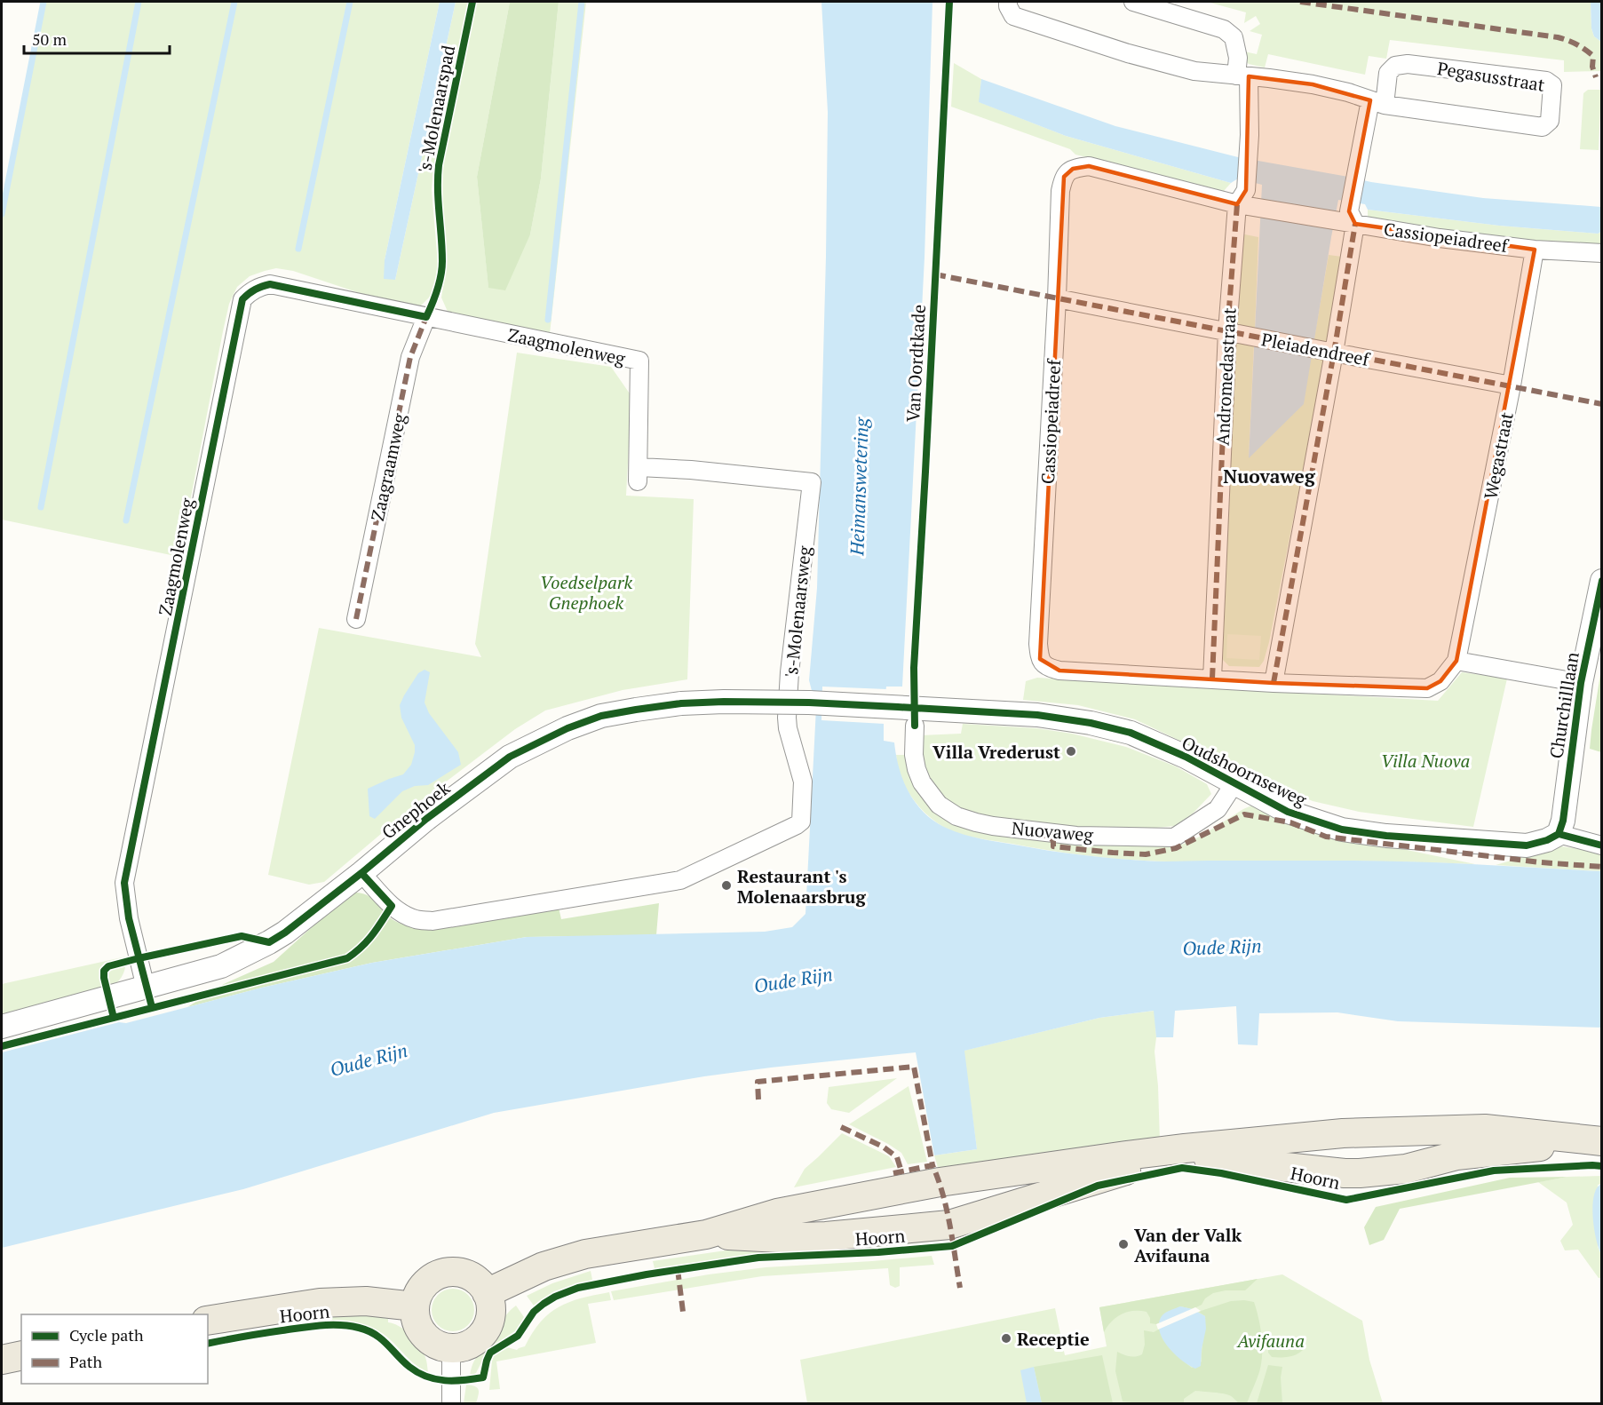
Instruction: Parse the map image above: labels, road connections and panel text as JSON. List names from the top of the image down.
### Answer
{
  "streets": {
    "main road": ["Hoorn"],
    "street": [
      "Pegasusstraat",
      "Cassiopeiadreef",
      "Zaagmolenweg",
      "Pleiadendreef",
      "Andromedastraat",
      "Wegastraat",
      "Zaagraamweg",
      "'s-Molenaarsweg",
      "Churchilllaan",
      "Oudshoornseweg",
      "Gnephoek",
      "Nuovaweg"
    ],
    "cycle path": ["'s-Molenaarspad", "Van Oordtkade"]
  },
  "crossings": [
    ["Pegasusstraat", "Andromedastraat"],
    ["Cassiopeiadreef", "Pleiadendreef"],
    ["Cassiopeiadreef", "Andromedastraat"],
    ["Cassiopeiadreef", "Wegastraat"],
    ["Zaagmolenweg", "Zaagraamweg"],
    ["Zaagmolenweg", "'s-Molenaarsweg"],
    ["Zaagmolenweg", "Gnephoek"],
    ["Pleiadendreef", "Andromedastraat"],
    ["Pleiadendreef", "Wegastraat"],
    ["'s-Molenaarsweg", "Gnephoek"],
    ["Churchilllaan", "Oudshoornseweg"],
    ["Oudshoornseweg", "Gnephoek"],
    ["Oudshoornseweg", "Nuovaweg"]
  ],
  "districts": ["Nuovaweg"],
  "water": ["Heimanswetering", "Oude Rijn"],
  "parks": ["Voedselpark Gnephoek", "Villa Nuova", "Avifauna"],
  "places": [
    "Villa Vrederust",
    "Restaurant 's Molenaarsbrug",
    "Van der Valk Avifauna",
    "Receptie"
  ],
  "legend": ["Cycle path", "Path"],
  "scale_bar": "50 m"
}
